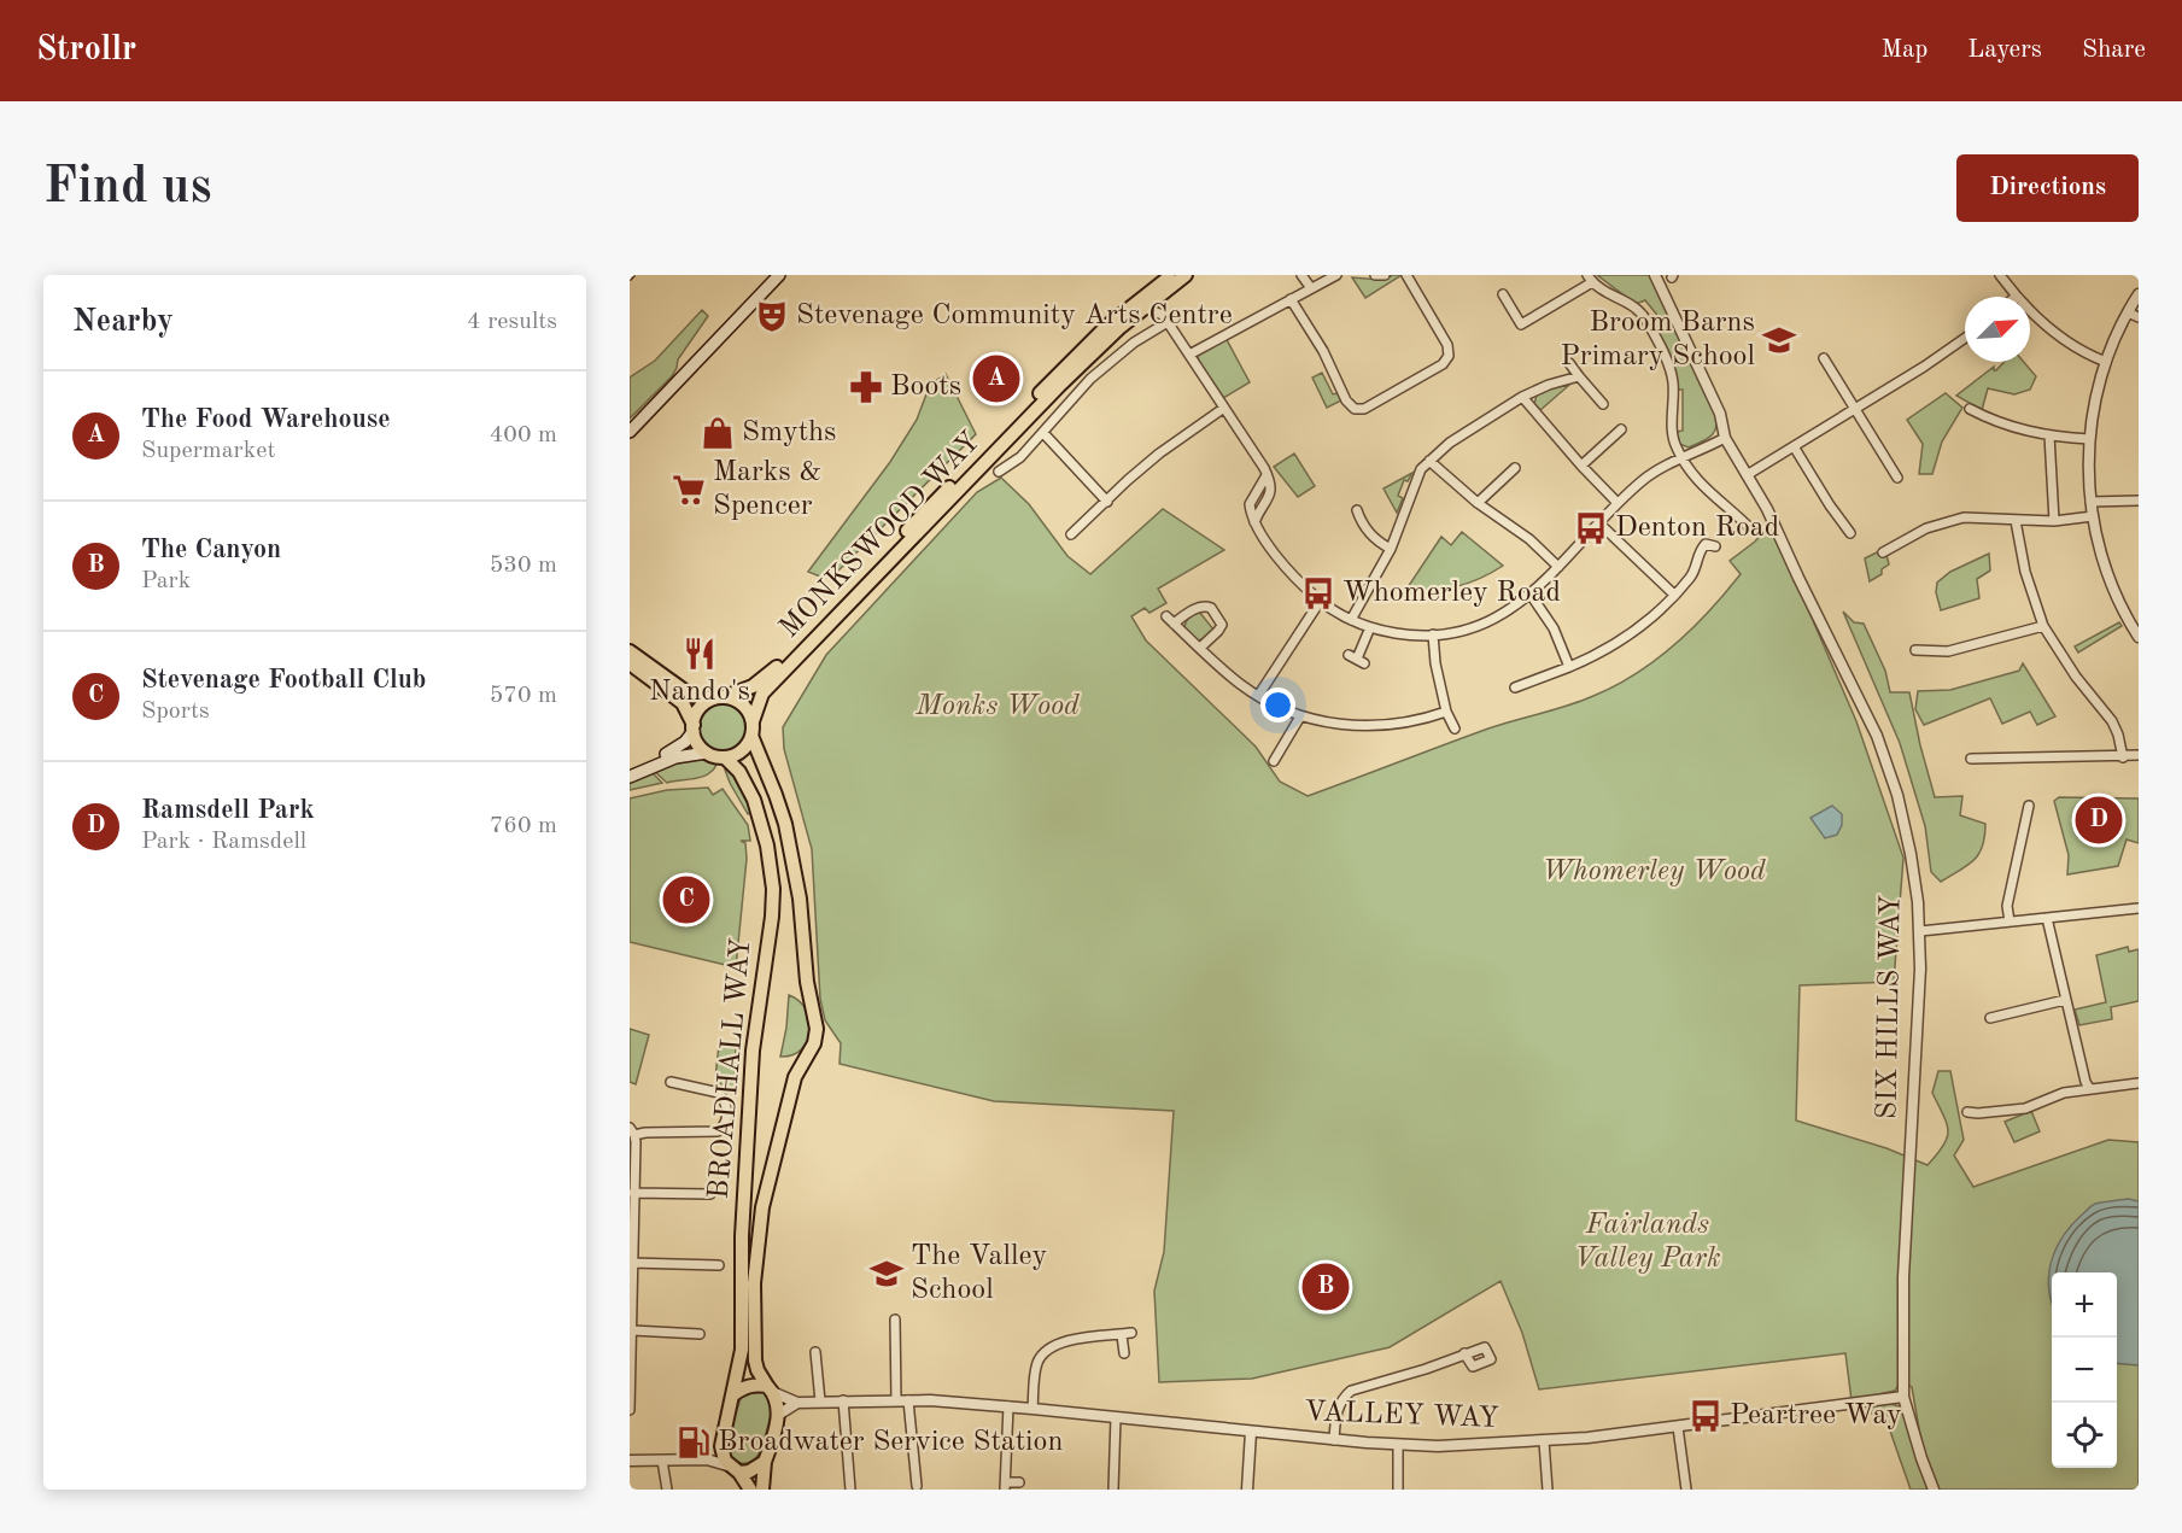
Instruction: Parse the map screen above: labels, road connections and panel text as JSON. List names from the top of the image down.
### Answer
{
  "streets": {
    "main road": ["MONKSWOOD WAY", "BROADHALL WAY"],
    "street": ["SIX HILLS WAY", "VALLEY WAY"]
  },
  "crossings": [
    ["MONKSWOOD WAY", "BROADHALL WAY"],
    ["SIX HILLS WAY", "VALLEY WAY"],
    ["BROADHALL WAY", "VALLEY WAY"]
  ],
  "parks": ["Monks Wood", "Whomerley Wood", "Fairlands Valley Park"],
  "places": {
    "theatre": ["Stevenage Community Arts Centre"],
    "school or university": ["Broom Barns Primary School", "The Valley School"],
    "pharmacy": ["Boots"],
    "shop": ["Smyths"],
    "supermarket": ["Marks & Spencer"],
    "bus stop": ["Denton Road", "Whomerley Road", "Peartree Way"],
    "restaurant": ["Nando's"],
    "fuel station": ["Broadwater Service Station"]
  },
  "north": "top right",
  "page": {
    "header": "Strollr",
    "nav": ["Map", "Layers", "Share"],
    "buttons": "Directions",
    "title": "Find us",
    "heading": ["Nearby", "4 results"],
    "pins": [
      "A",
      "D",
      "C",
      "B"
    ],
    "list": [
      {
        "mark": "A",
        "name": "The Food Warehouse",
        "note": "Supermarket",
        "value": "400 m"
      },
      {
        "mark": "B",
        "name": "The Canyon",
        "note": "Park",
        "value": "530 m"
      },
      {
        "mark": "C",
        "name": "Stevenage Football Club",
        "note": "Sports",
        "value": "570 m"
      },
      {
        "mark": "D",
        "name": "Ramsdell Park",
        "note": "Park · Ramsdell",
        "value": "760 m"
      }
    ],
    "map_buttons": ["+", "−"]
  }
}
